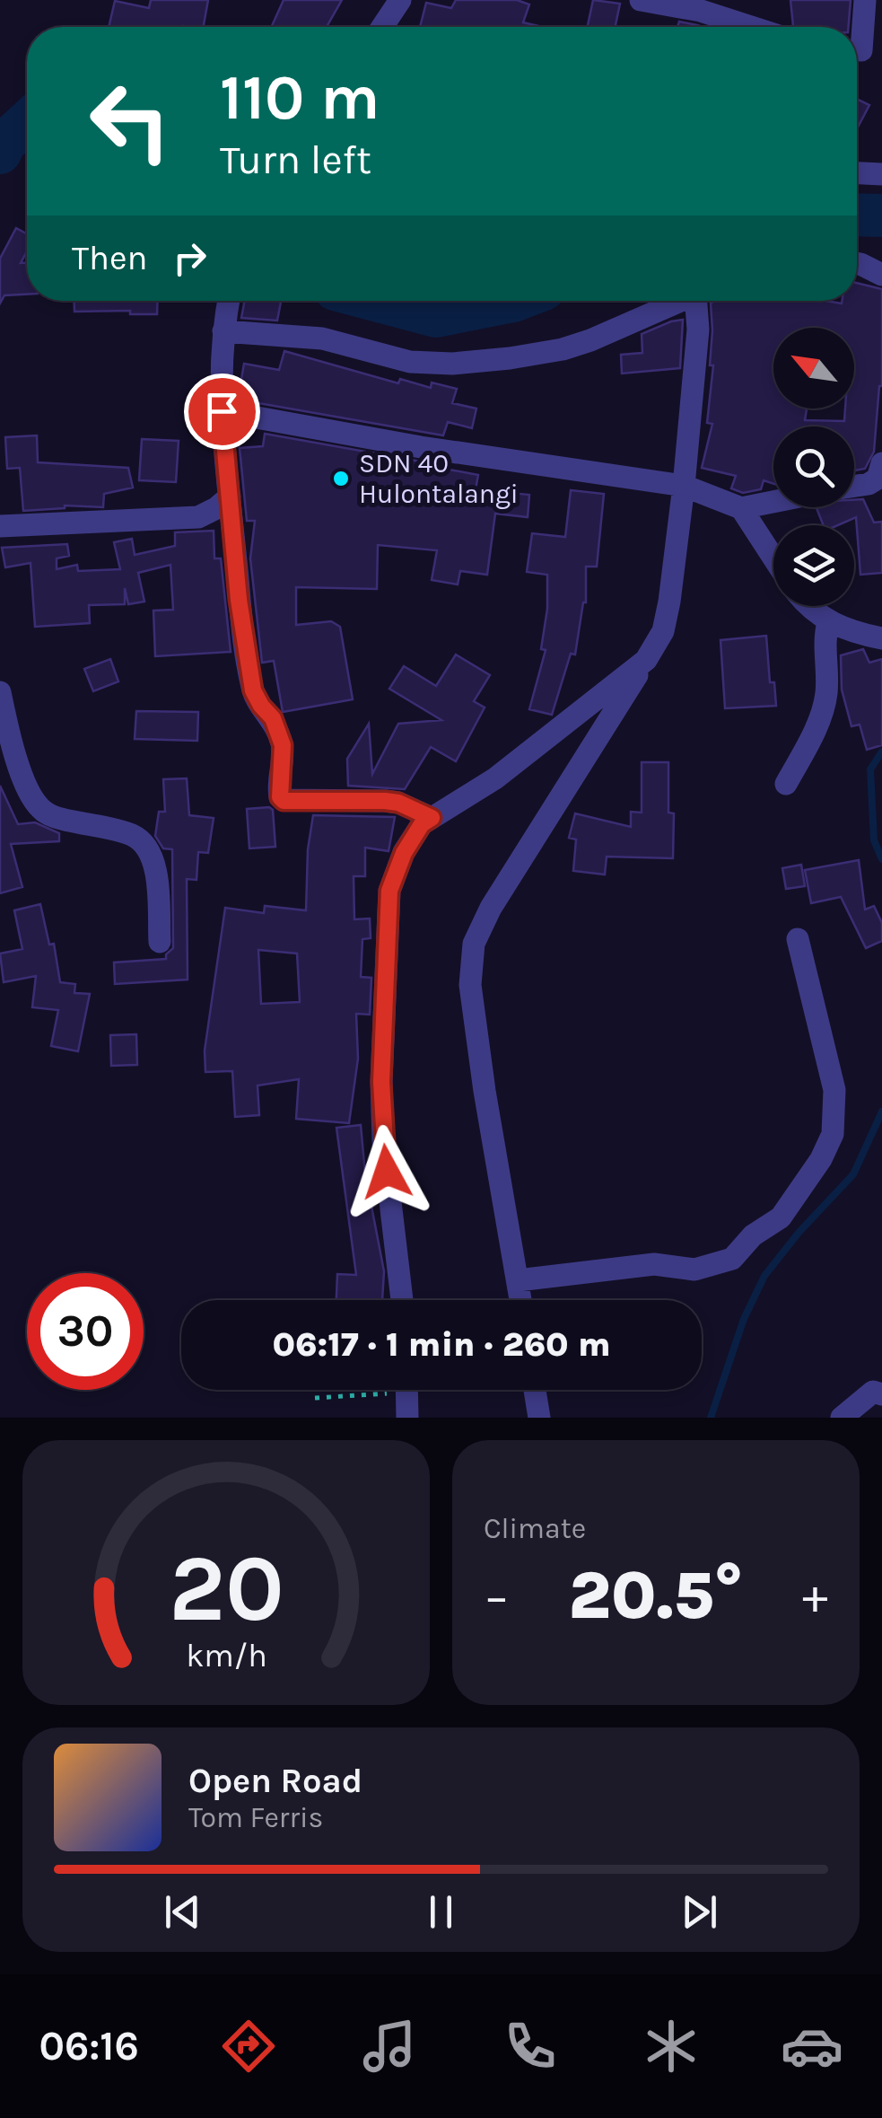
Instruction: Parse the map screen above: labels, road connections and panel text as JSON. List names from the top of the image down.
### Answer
{
  "places": ["SDN 40 Hulontalangi"],
  "north": "top left",
  "page": {
    "turn": ["110 m", "Turn left"],
    "then": "Then",
    "limit": "30",
    "trip": "06:17 · 1 min · 260 m",
    "tile": "Climate",
    "heat": ["−", "20.5°", "+"],
    "song": ["Open Road", "Tom Ferris"],
    "tabs": "06:16",
    "gauge": ["20", "km/h"]
  }
}
